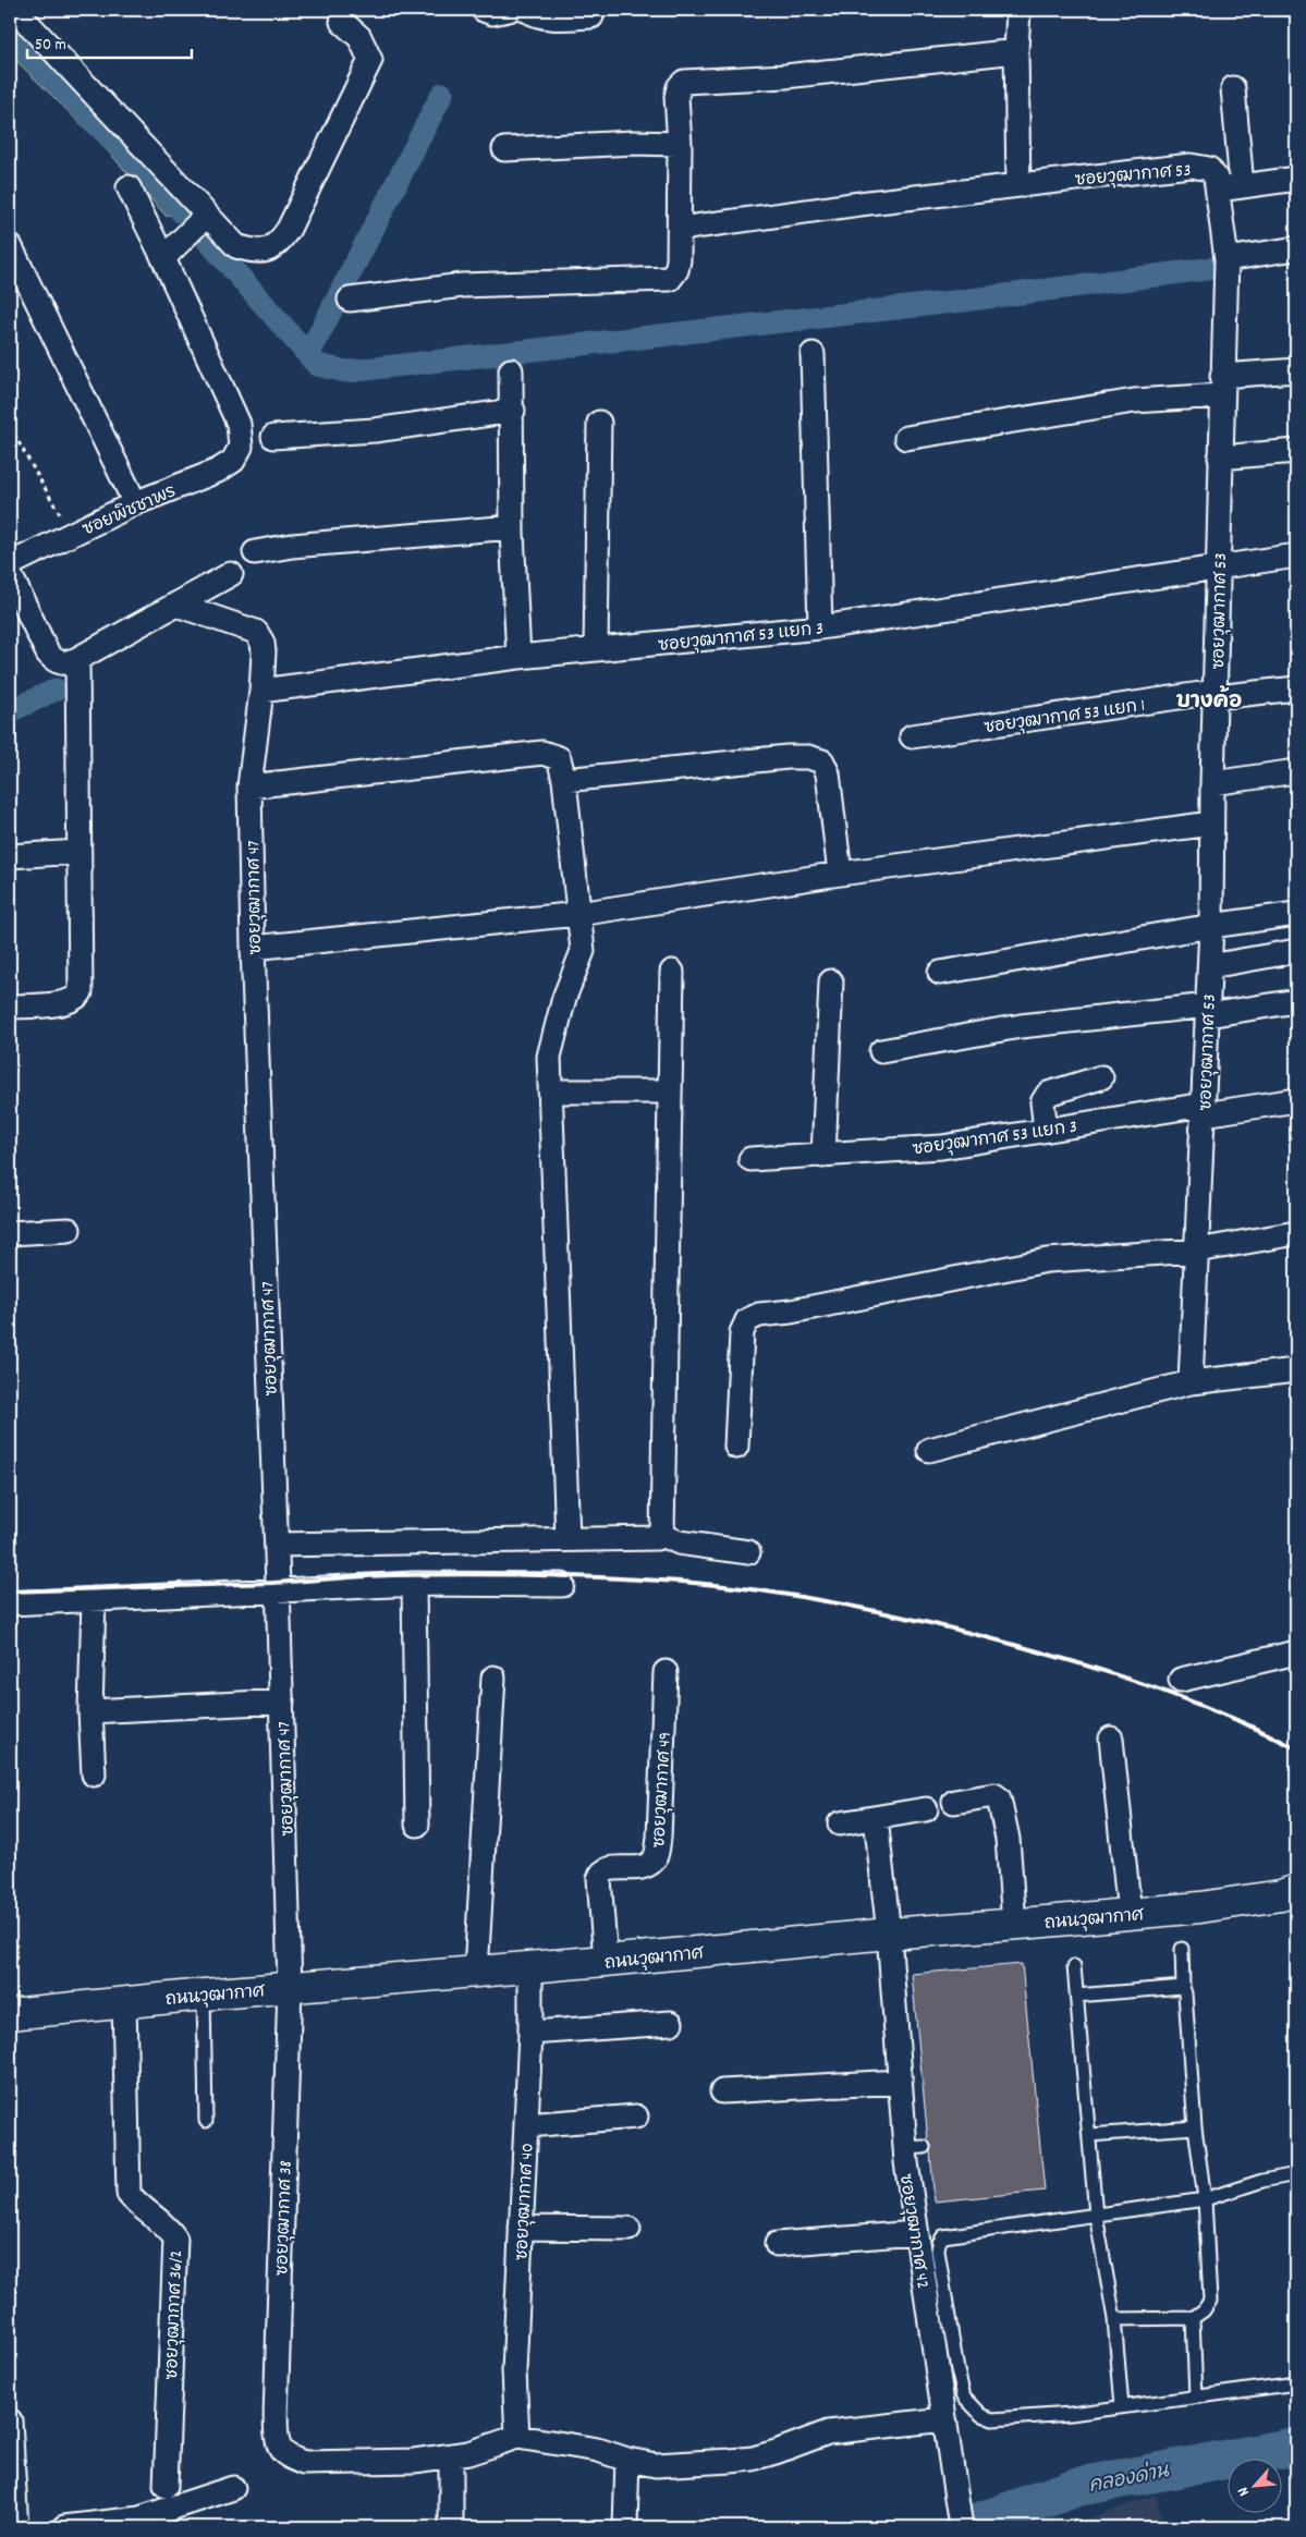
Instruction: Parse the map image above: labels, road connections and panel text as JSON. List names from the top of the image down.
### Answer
{
  "streets": {
    "main road": ["ถนนวุฒากาศ"],
    "street": [
      "ซอยวุฒากาศ 53",
      "ซอยพิชชาพร",
      "ซอยวุฒากาศ 53 แยก 3",
      "ซอยวุฒากาศ 53 แยก 1",
      "ซอยวุฒากาศ 47",
      "ซอยวุฒากาศ 49",
      "ซอยวุฒากาศ 40",
      "ซอยวุฒากาศ 38",
      "ซอยวุฒากาศ 42",
      "ซอยวุฒากาศ 36/2"
    ]
  },
  "crossings": [
    ["ซอยวุฒากาศ 53", "ซอยวุฒากาศ 53 แยก 3"],
    ["ซอยวุฒากาศ 53", "ซอยวุฒากาศ 53 แยก 1"],
    ["ซอยวุฒากาศ 53 แยก 3", "ซอยวุฒากาศ 47"],
    ["ซอยวุฒากาศ 47", "ถนนวุฒากาศ"],
    ["ซอยวุฒากาศ 47", "ซอยวุฒากาศ 38"],
    ["ซอยวุฒากาศ 49", "ถนนวุฒากาศ"],
    ["ถนนวุฒากาศ", "ซอยวุฒากาศ 40"],
    ["ถนนวุฒากาศ", "ซอยวุฒากาศ 38"],
    ["ถนนวุฒากาศ", "ซอยวุฒากาศ 42"],
    ["ถนนวุฒากาศ", "ซอยวุฒากาศ 36/2"]
  ],
  "districts": ["บางค้อ"],
  "water": ["คลองด่าน"],
  "scale_bar": "50 m",
  "north": "bottom left"
}
